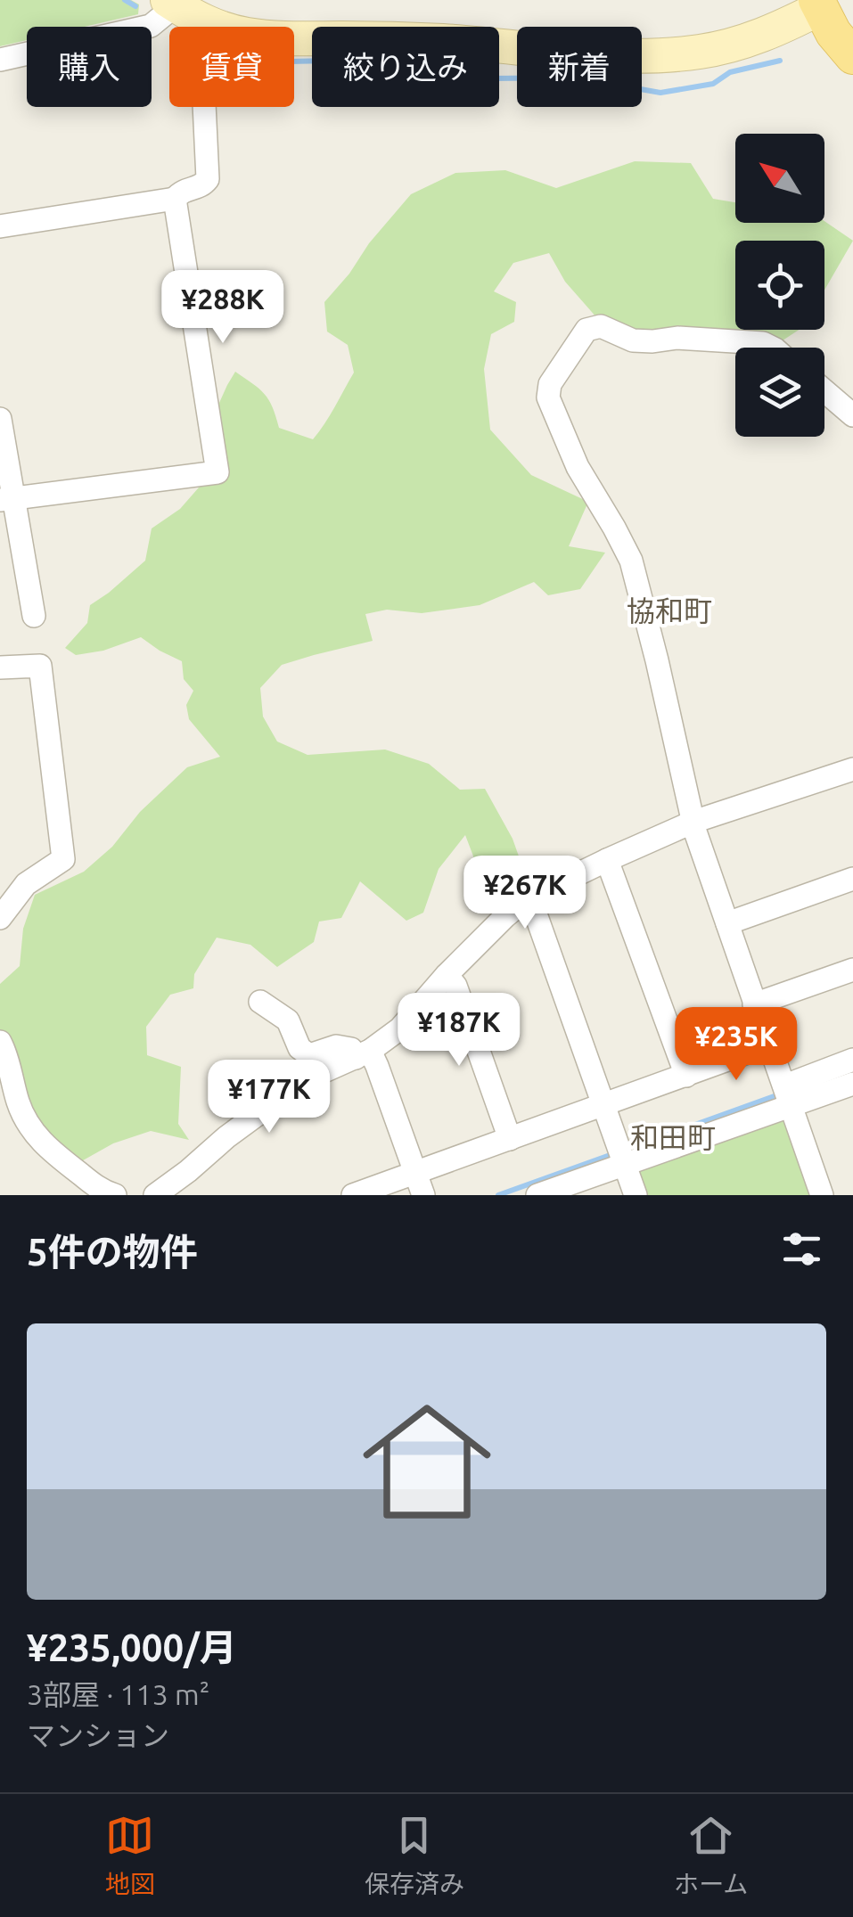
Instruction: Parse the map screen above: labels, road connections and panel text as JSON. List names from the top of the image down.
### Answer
{
  "districts": ["協和町", "和田町"],
  "north": "top left",
  "page": {
    "chip": [
      "購入",
      "賃貸",
      "絞り込み",
      "新着"
    ],
    "price": [
      "¥288K",
      "¥267K",
      "¥187K",
      "¥235K",
      "¥177K"
    ],
    "heading": "5件の物件",
    "list": [
      {
        "name": "¥235,000/月",
        "note": "3部屋 · 113 m² · マンション"
      }
    ],
    "tabs": ["地図", "保存済み", "ホーム"]
  }
}
